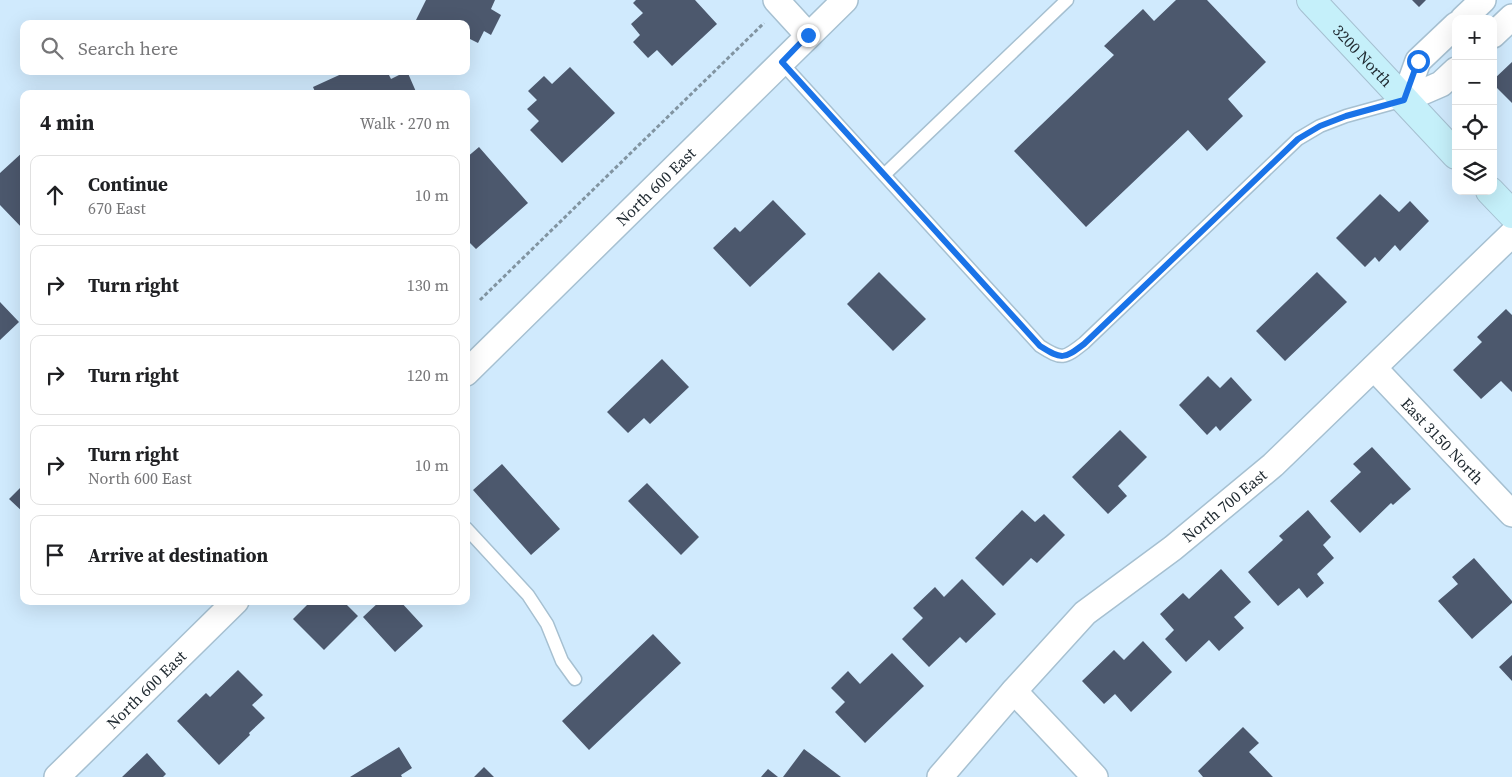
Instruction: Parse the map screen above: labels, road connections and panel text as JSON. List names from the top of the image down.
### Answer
{
  "streets": {
    "street": [
      "3200 North",
      "North 600 East",
      "East 3150 North",
      "North 700 East"
    ]
  },
  "crossings": [
    ["East 3150 North", "North 700 East"]
  ],
  "page": {
    "map_buttons": ["+", "−"],
    "search": "Search here",
    "heading": ["4 min", "Walk · 270 m"],
    "list": [
      ["Continue", "670 East", "10 m"],
      ["Turn right", "130 m"],
      ["Turn right", "120 m"],
      ["Turn right", "North 600 East", "10 m"],
      "Arrive at destination"
    ]
  }
}
